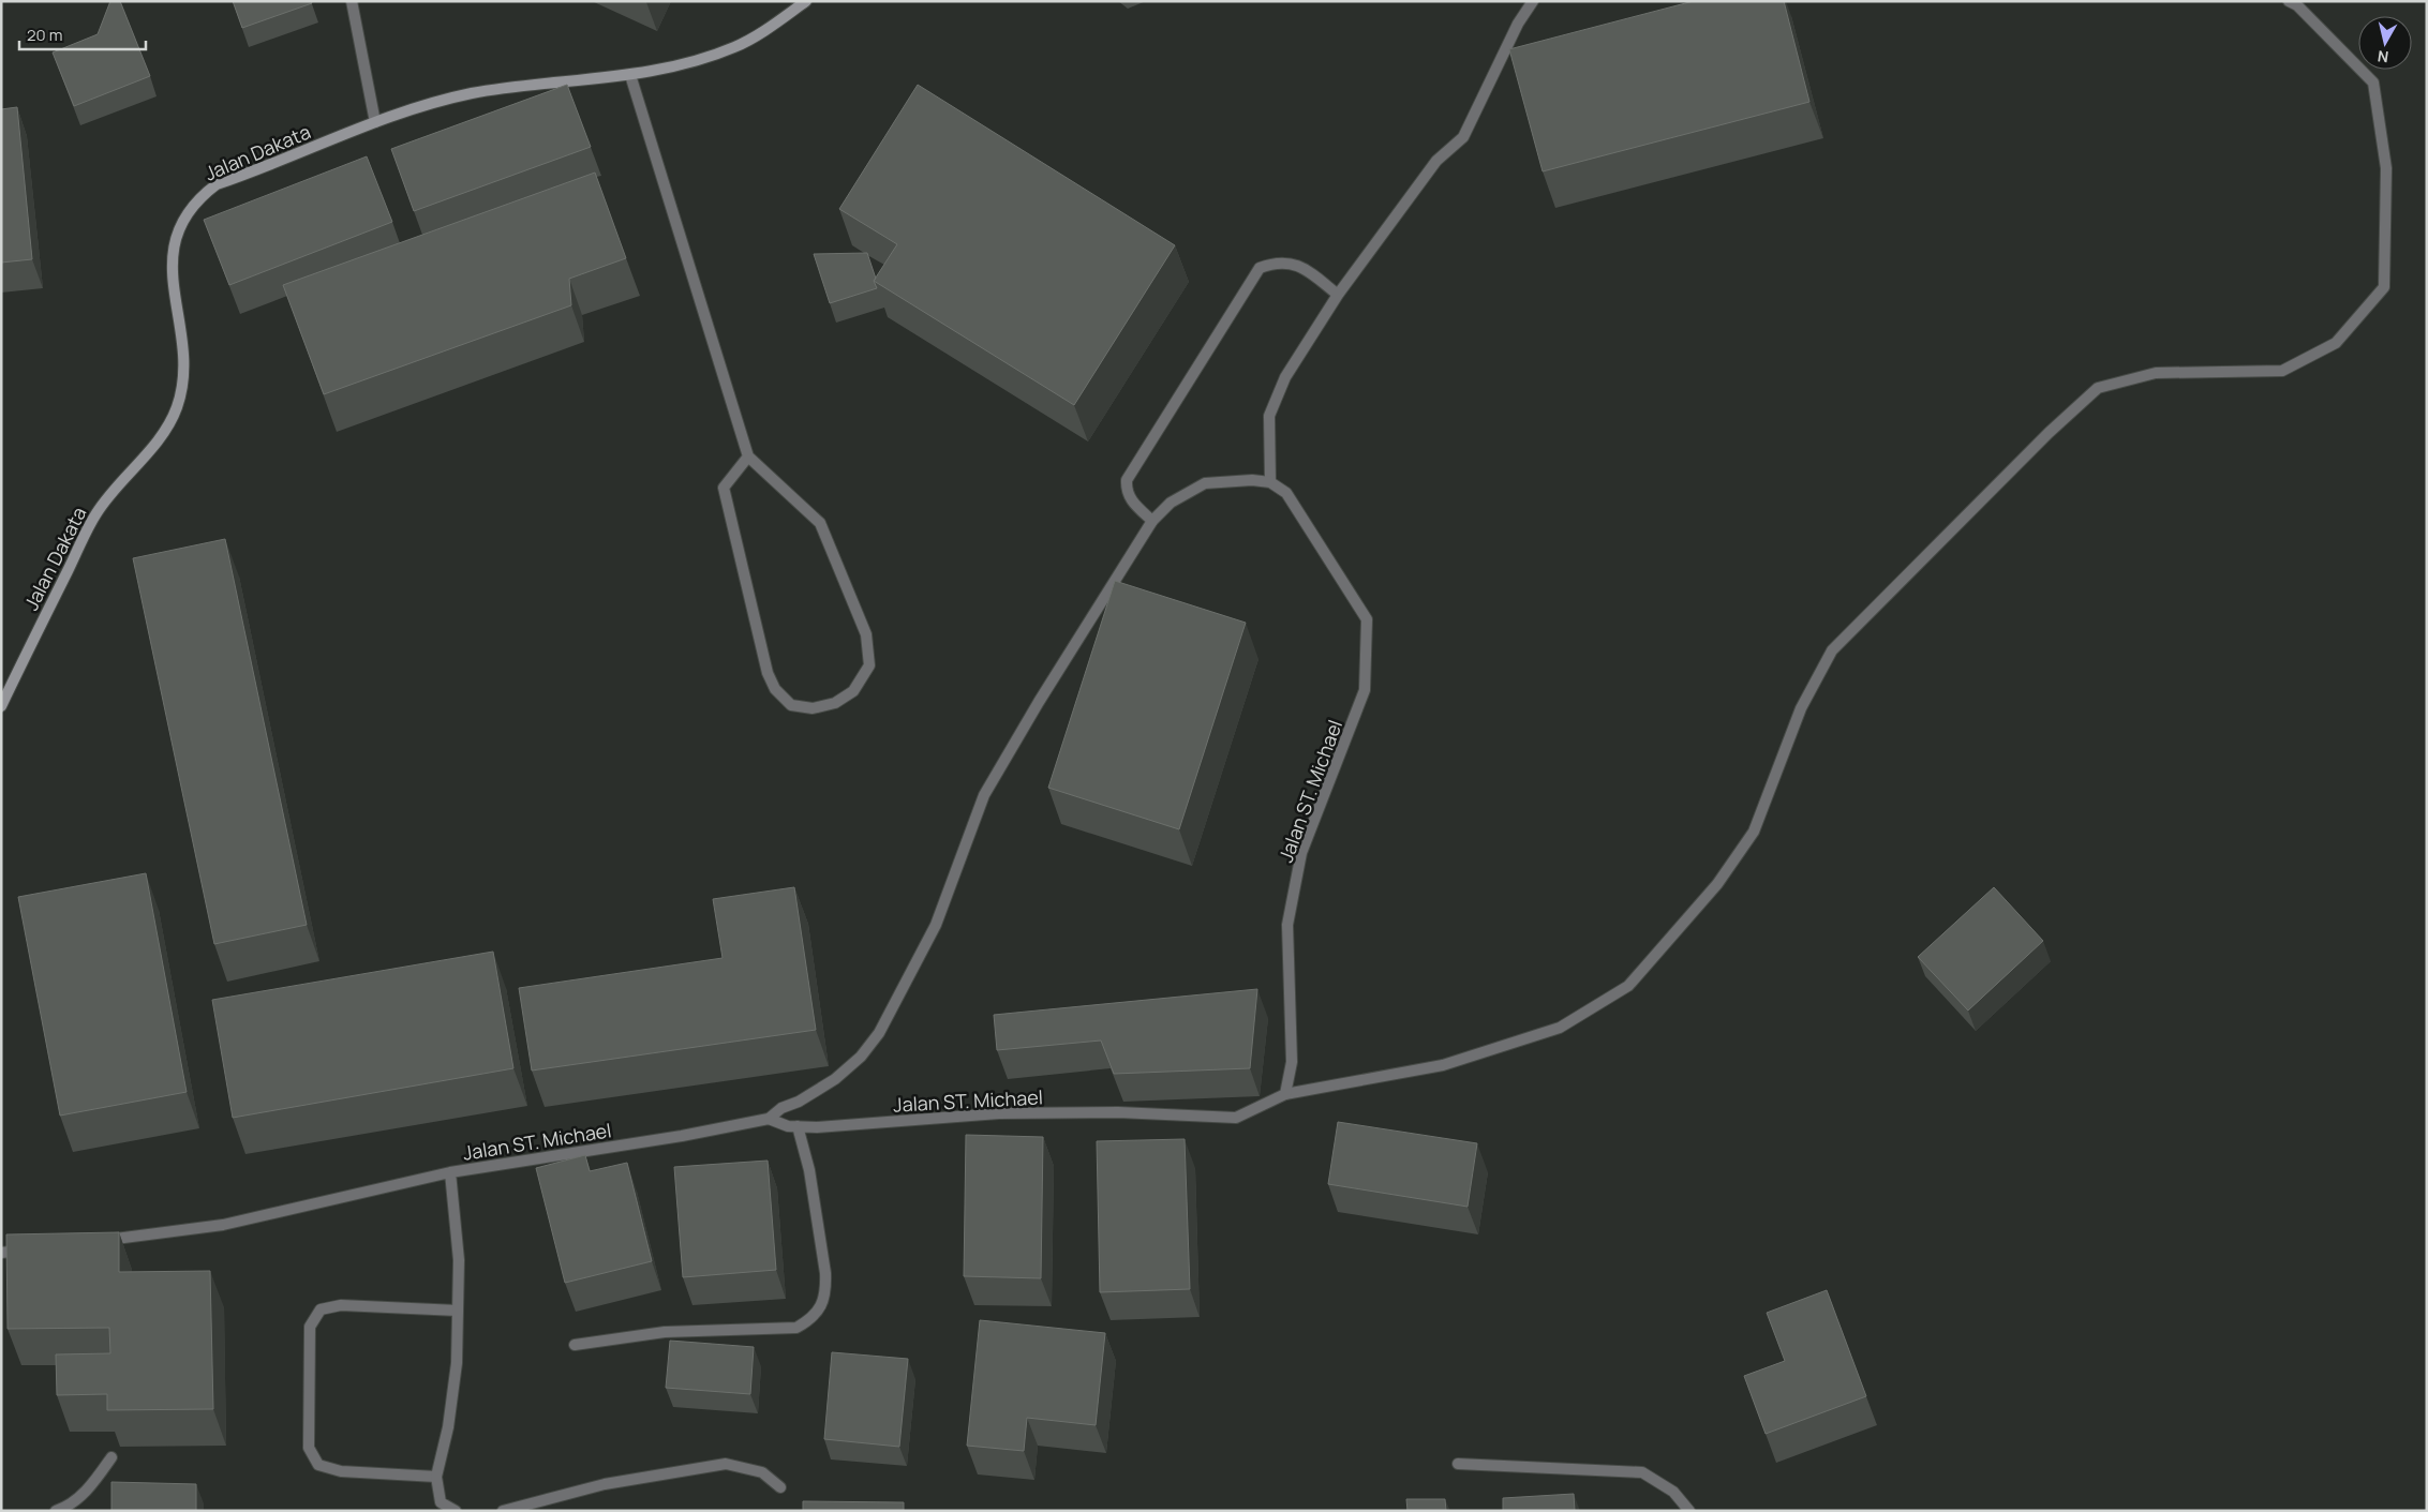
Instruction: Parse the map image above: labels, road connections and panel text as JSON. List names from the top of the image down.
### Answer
{
  "streets": {
    "street": ["Jalan Dakata", "Jalan ST. Michael"]
  },
  "scale_bar": "20 m",
  "north": "bottom"
}
